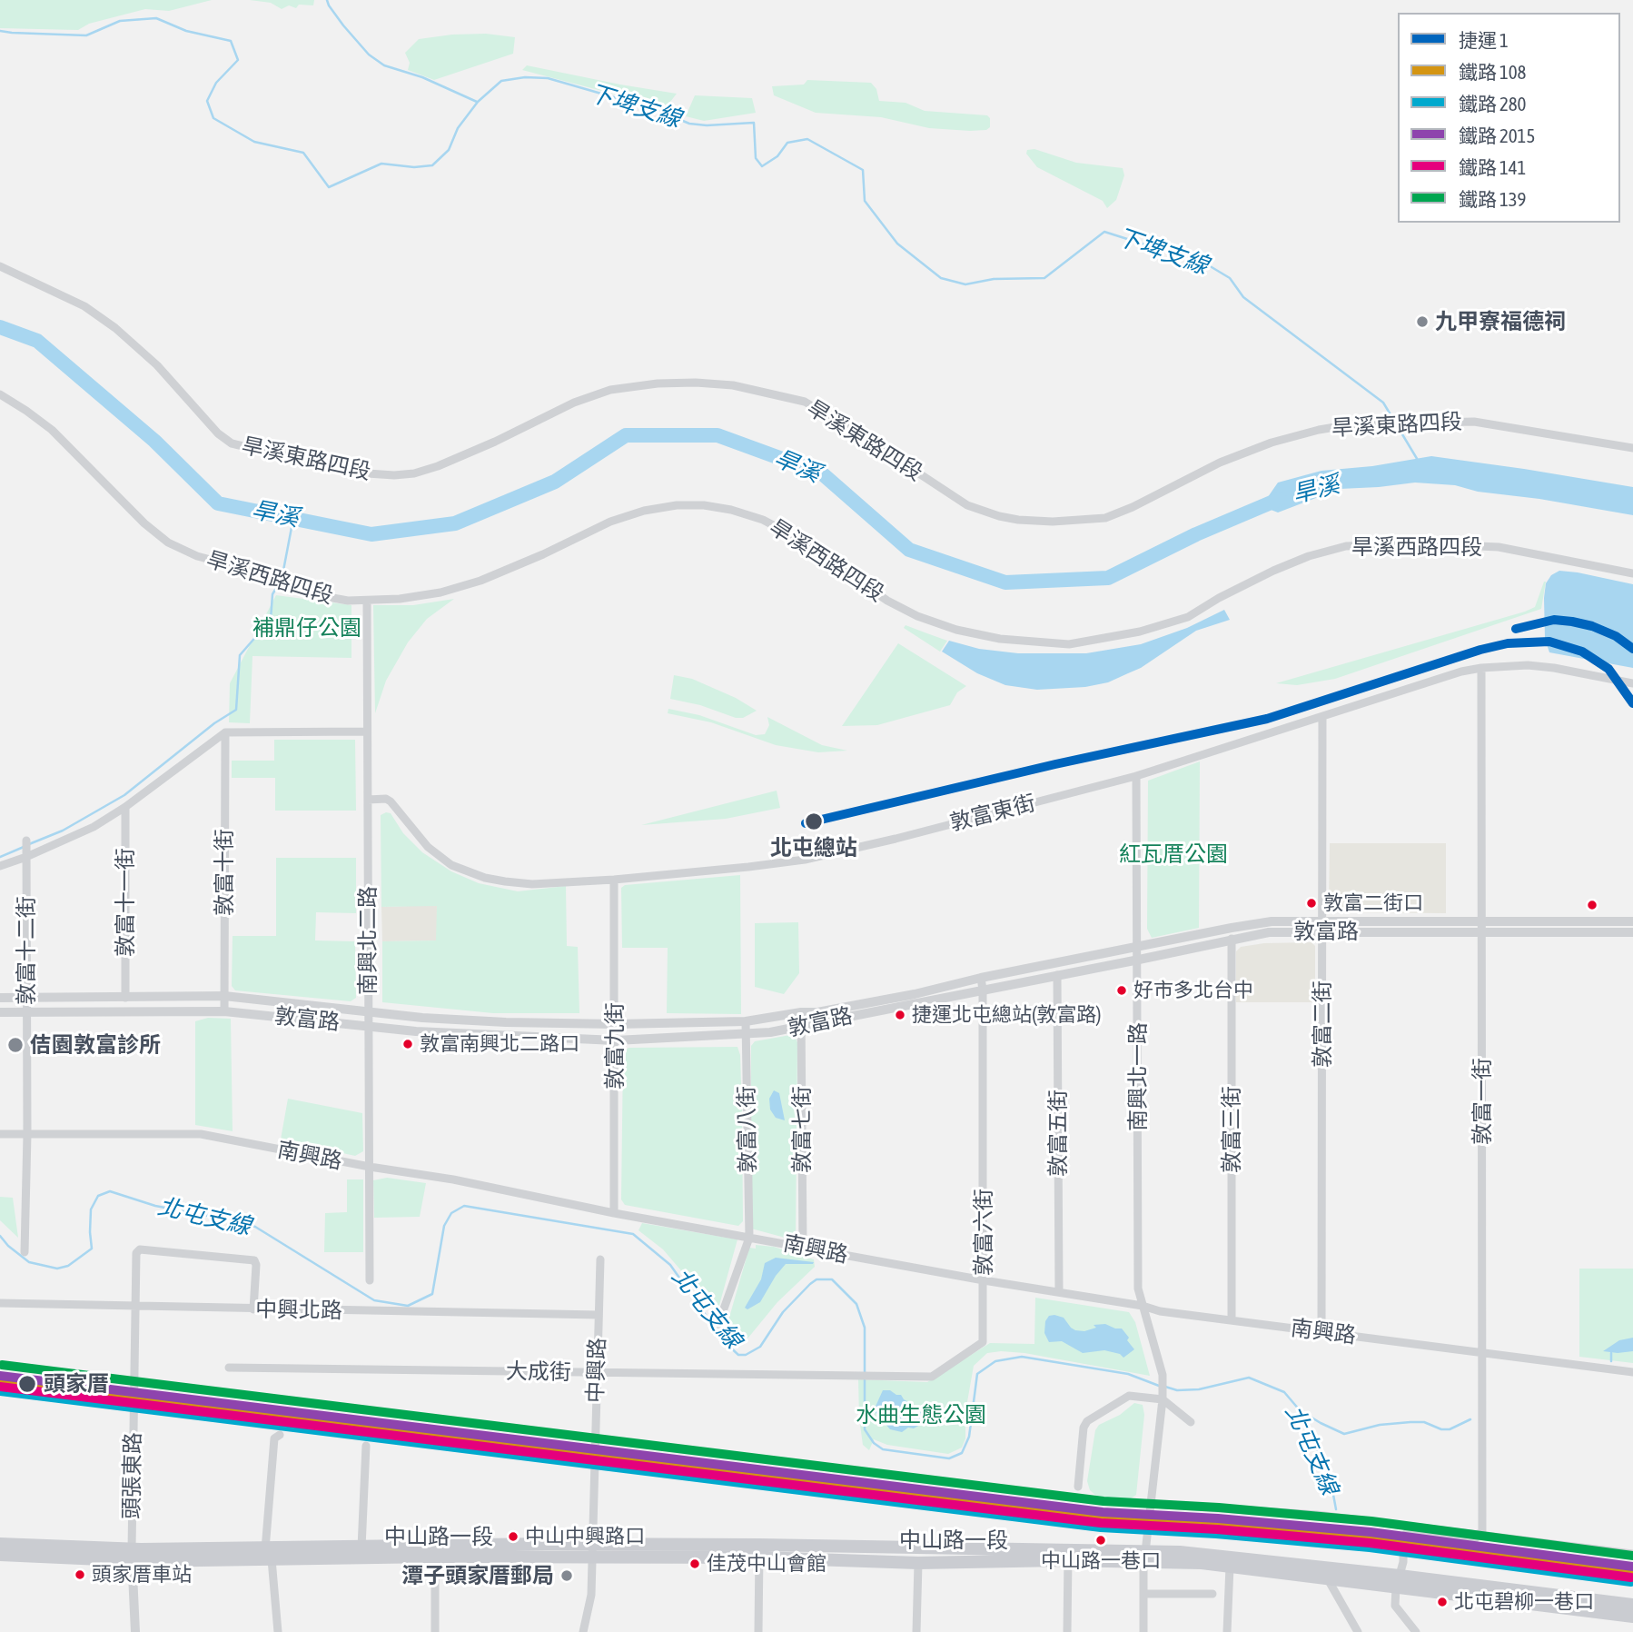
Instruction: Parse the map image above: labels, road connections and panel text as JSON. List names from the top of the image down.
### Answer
{
  "streets": {
    "main road": ["中山路一段"],
    "street": [
      "旱溪東路四段",
      "旱溪西路四段",
      "敦富東街",
      "敦富十街",
      "敦富十一街",
      "敦富路",
      "南興北二路",
      "敦富十二街",
      "敦富二街",
      "敦富九街",
      "南興北一路",
      "敦富一街",
      "敦富八街",
      "敦富七街",
      "敦富三街",
      "敦富五街",
      "南興路",
      "敦富六街",
      "中興北路",
      "中興路",
      "大成街",
      "頭張東路"
    ]
  },
  "crossings": [
    ["旱溪西路四段", "南興北二路"],
    ["敦富東街", "南興北二路"],
    ["敦富東街", "敦富二街"],
    ["敦富東街", "敦富九街"],
    ["敦富東街", "南興北一路"],
    ["敦富東街", "敦富一街"],
    ["敦富十街", "敦富路"],
    ["敦富十一街", "敦富路"],
    ["敦富路", "南興北二路"],
    ["敦富路", "敦富十二街"],
    ["敦富路", "敦富二街"],
    ["敦富路", "敦富九街"],
    ["敦富路", "南興北一路"],
    ["敦富路", "敦富一街"],
    ["敦富路", "敦富八街"],
    ["敦富路", "敦富七街"],
    ["敦富路", "敦富三街"],
    ["敦富路", "敦富五街"],
    ["敦富路", "敦富六街"],
    ["南興北二路", "南興路"],
    ["敦富十二街", "南興路"],
    ["敦富二街", "南興路"],
    ["敦富九街", "南興路"],
    ["南興北一路", "南興路"],
    ["敦富一街", "南興路"],
    ["敦富八街", "南興路"],
    ["敦富七街", "南興路"],
    ["敦富三街", "南興路"],
    ["敦富五街", "南興路"],
    ["南興路", "敦富六街"],
    ["敦富六街", "大成街"],
    ["中興北路", "中興路"],
    ["中興北路", "頭張東路"],
    ["中興路", "大成街"],
    ["中興路", "中山路一段"],
    ["頭張東路", "中山路一段"]
  ],
  "water": ["下埤支線", "旱溪", "北屯支線"],
  "parks": ["補鼎仔公園", "紅瓦厝公園", "水曲生態公園"],
  "places": [
    "九甲寮福德祠",
    "北屯總站",
    "敦富二街口",
    "好市多北台中",
    "捷運北屯總站(敦富路)",
    "敦富南興北二路口",
    "佶園敦富診所",
    "頭家厝",
    "中山中興路口",
    "中山路一巷口",
    "佳茂中山會館",
    "頭家厝車站",
    "潭子頭家厝郵局",
    "北屯碧柳一巷口"
  ],
  "lines": [
    "metro line 1",
    "rail line 139",
    "rail line 2015",
    "rail line 108",
    "rail line 141",
    "rail line 280"
  ],
  "legend": [
    "捷運 1",
    "鐵路 108",
    "鐵路 280",
    "鐵路 2015",
    "鐵路 141",
    "鐵路 139"
  ]
}
